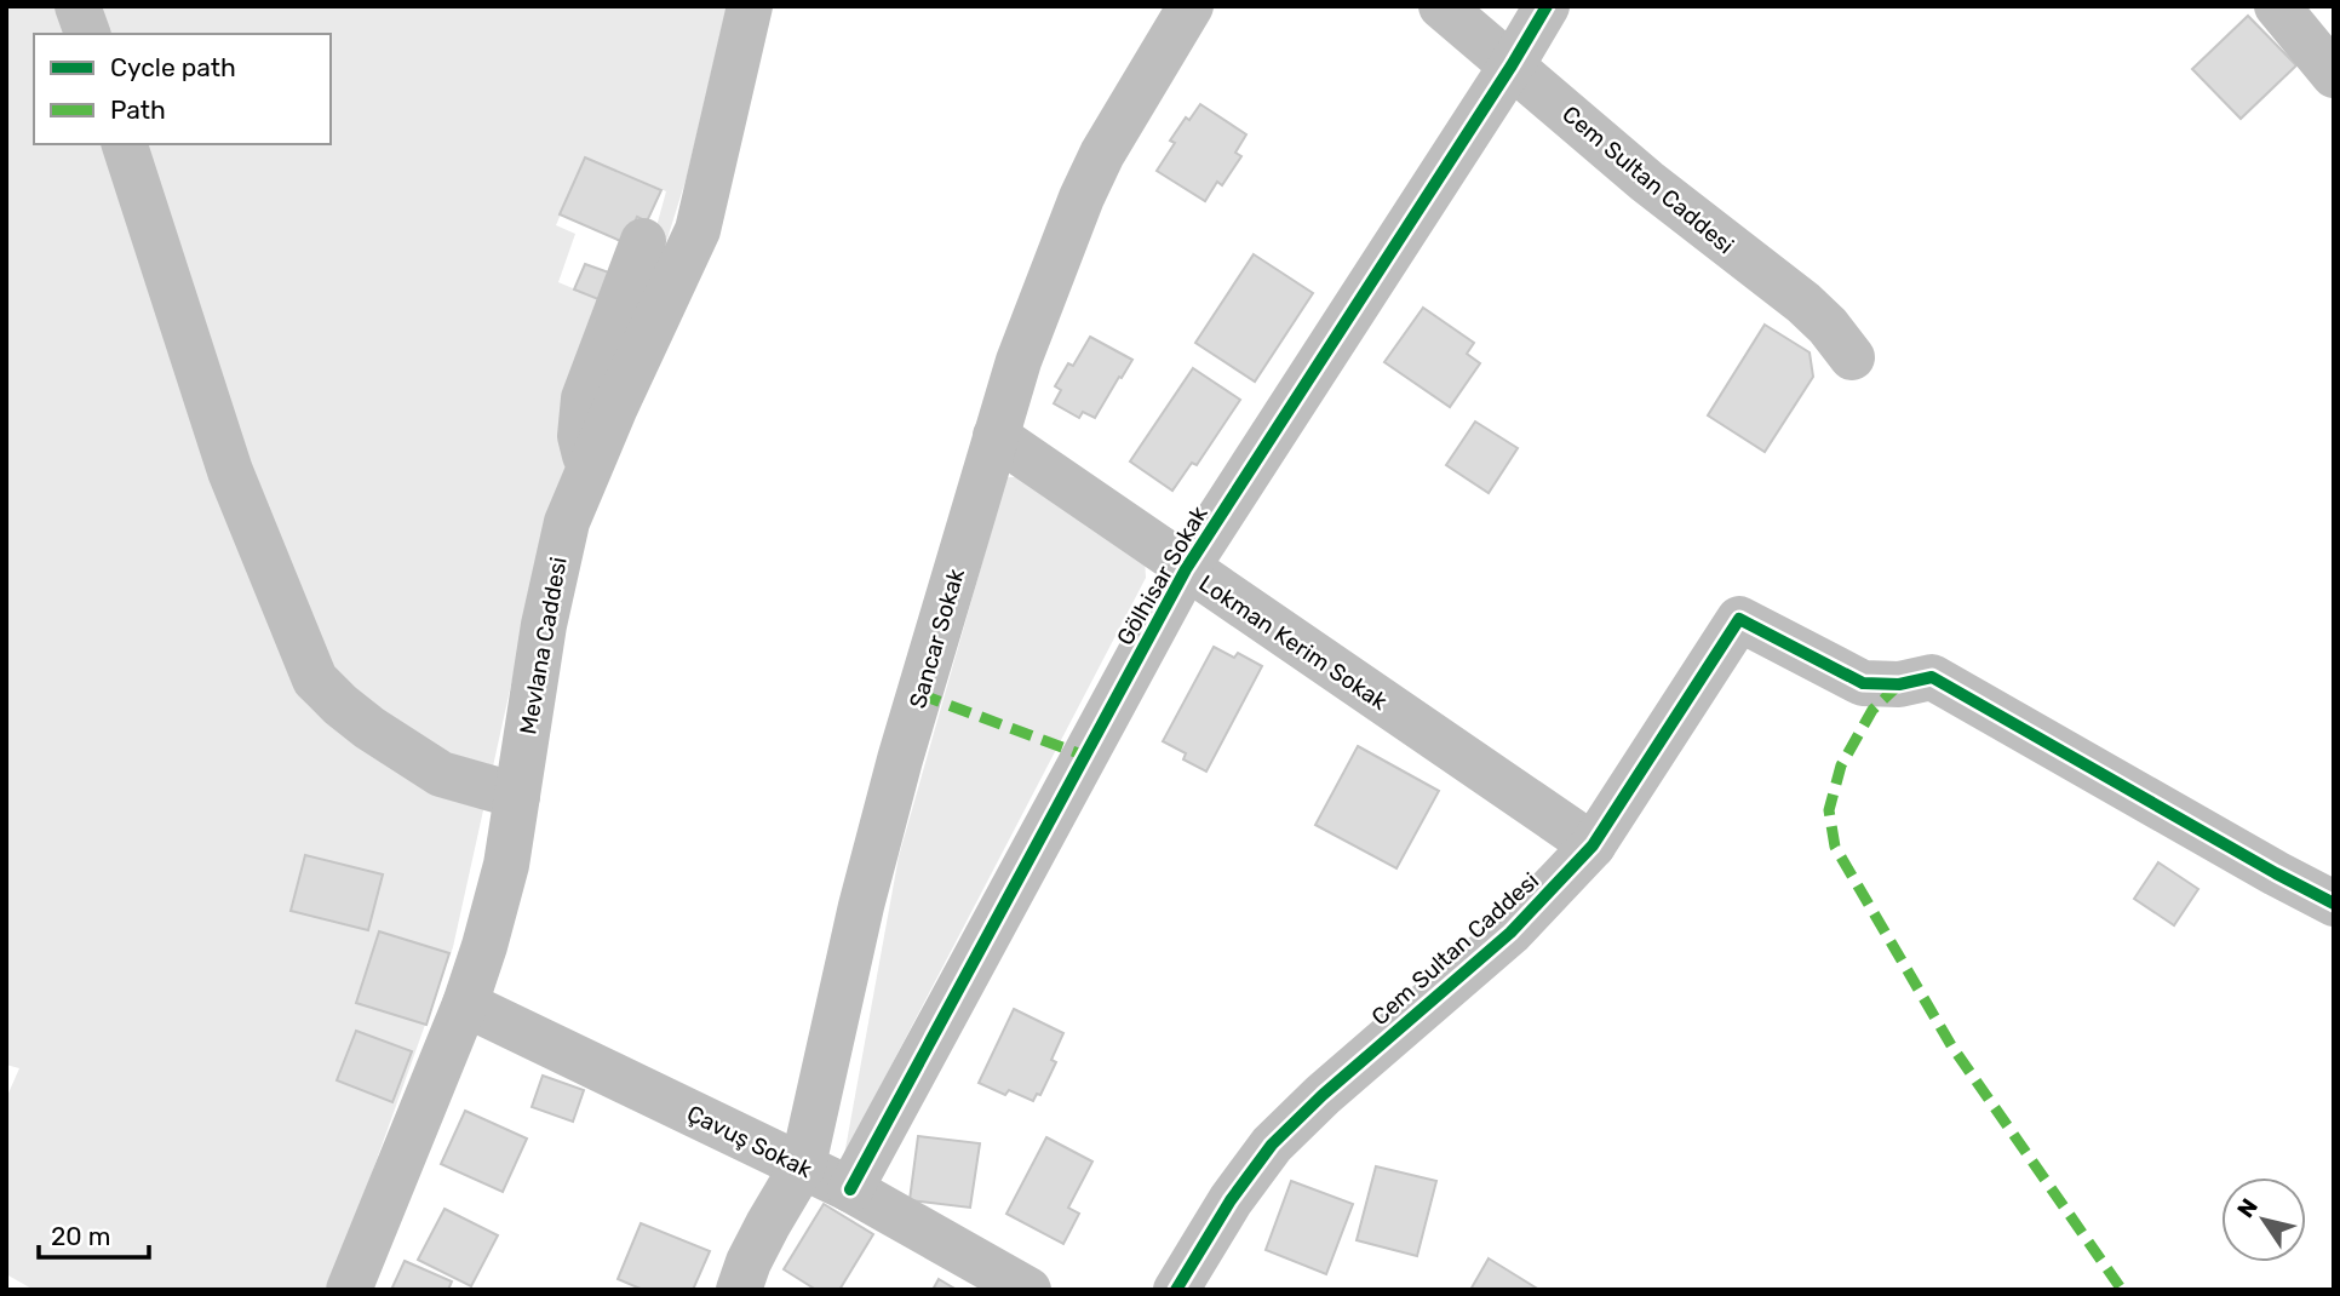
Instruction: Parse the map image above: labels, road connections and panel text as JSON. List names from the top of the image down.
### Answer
{
  "streets": {
    "street": [
      "Cem Sultan Caddesi",
      "Gölhisar Sokak",
      "Sancar Sokak",
      "Lokman Kerim Sokak",
      "Mevlana Caddesi",
      "Çavuş Sokak"
    ]
  },
  "crossings": [
    ["Cem Sultan Caddesi", "Gölhisar Sokak"],
    ["Cem Sultan Caddesi", "Lokman Kerim Sokak"],
    ["Gölhisar Sokak", "Lokman Kerim Sokak"],
    ["Gölhisar Sokak", "Çavuş Sokak"],
    ["Sancar Sokak", "Lokman Kerim Sokak"],
    ["Sancar Sokak", "Çavuş Sokak"],
    ["Mevlana Caddesi", "Çavuş Sokak"]
  ],
  "legend": ["Cycle path", "Path"],
  "scale_bar": "20 m",
  "north": "top left"
}
